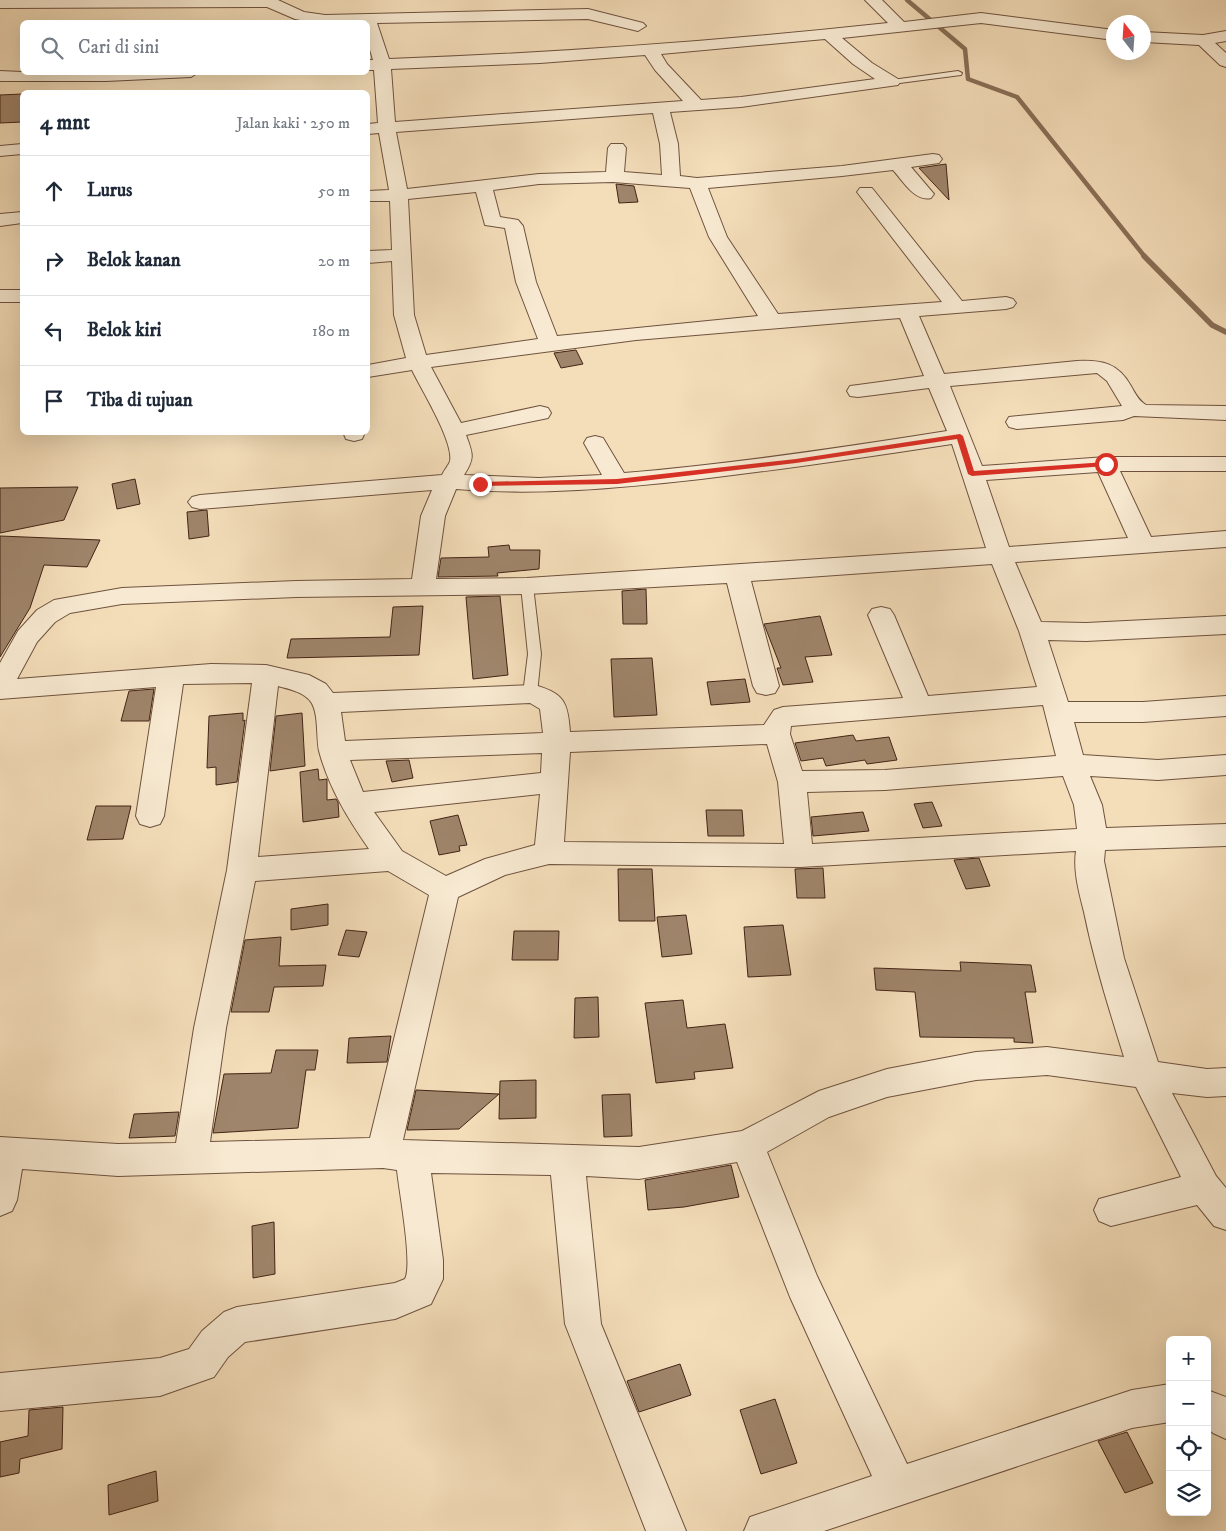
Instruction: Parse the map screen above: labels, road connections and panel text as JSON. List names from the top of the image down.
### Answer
{
  "north": "top",
  "page": {
    "search": "Cari di sini",
    "heading": ["4 mnt", "Jalan kaki · 250 m"],
    "list": [
      ["Lurus", "50 m"],
      ["Belok kanan", "20 m"],
      ["Belok kiri", "180 m"],
      "Tiba di tujuan"
    ],
    "map_buttons": ["+", "−"]
  }
}
